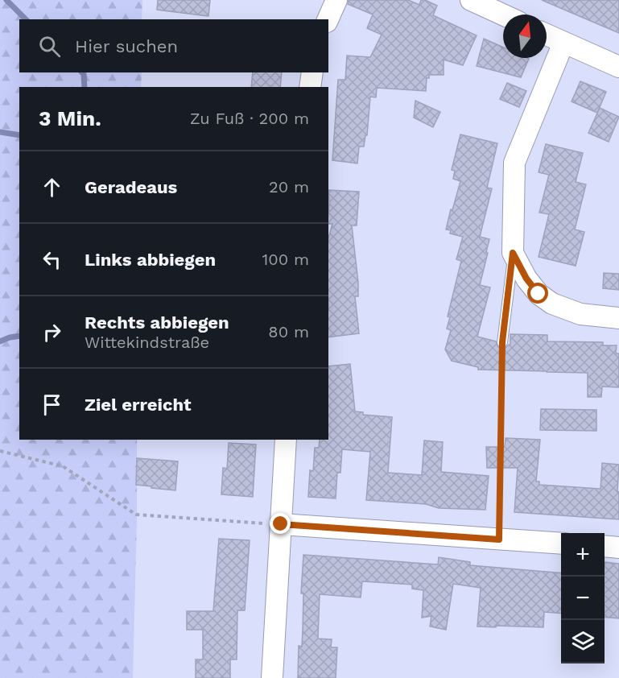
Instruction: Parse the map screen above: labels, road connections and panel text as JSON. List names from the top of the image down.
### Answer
{
  "north": "top",
  "page": {
    "search": "Hier suchen",
    "heading": ["3 Min.", "Zu Fuß · 200 m"],
    "list": [
      ["Geradeaus", "20 m"],
      ["Links abbiegen", "100 m"],
      ["Rechts abbiegen", "Wittekindstraße", "80 m"],
      "Ziel erreicht"
    ],
    "map_buttons": ["+", "−"]
  }
}
